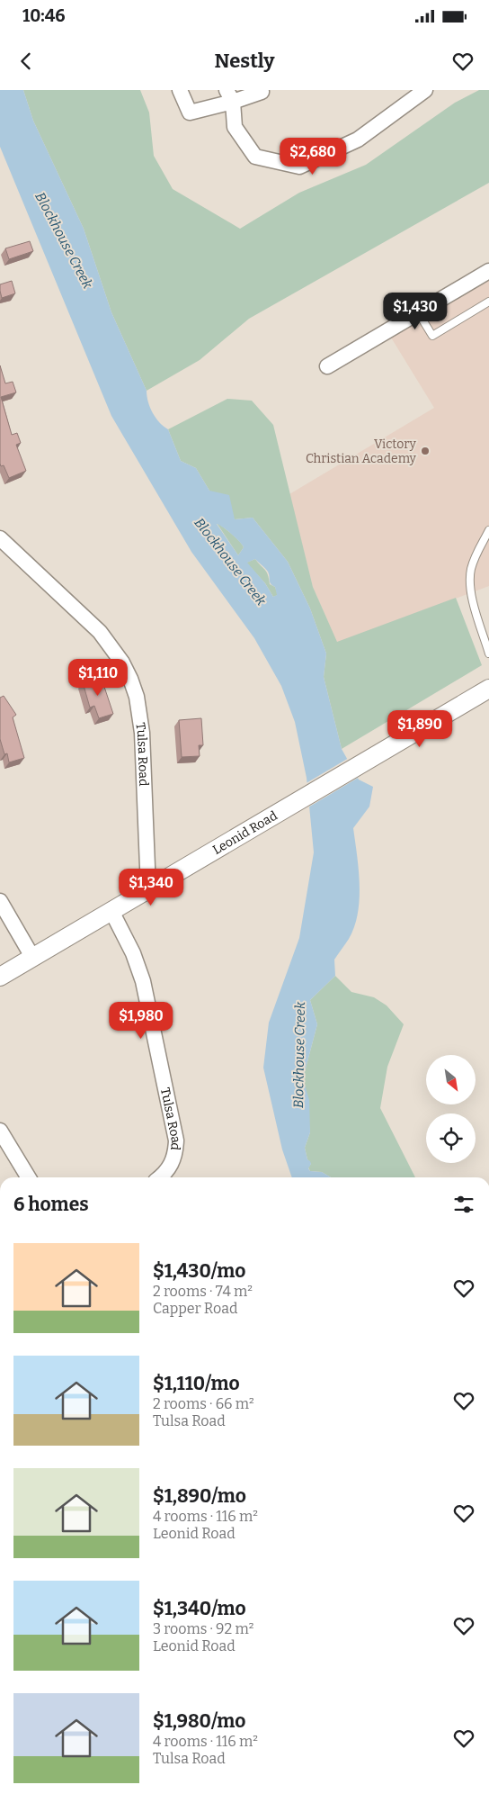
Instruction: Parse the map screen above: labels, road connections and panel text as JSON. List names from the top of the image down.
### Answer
{
  "streets": {
    "street": ["Tulsa Road", "Leonid Road"]
  },
  "crossings": [
    ["Tulsa Road", "Leonid Road"]
  ],
  "water": ["Blockhouse Creek"],
  "places": ["Victory Christian Academy"],
  "north": "bottom right",
  "page": {
    "status": "10:46",
    "header": "Nestly",
    "price": [
      "$2,680",
      "$1,430",
      "$1,110",
      "$1,890",
      "$1,340",
      "$1,980"
    ],
    "heading": "6 homes",
    "list": [
      {
        "name": "$1,430/mo",
        "note": "2 rooms · 74 m² · Capper Road"
      },
      {
        "name": "$1,110/mo",
        "note": "2 rooms · 66 m² · Tulsa Road"
      },
      {
        "name": "$1,890/mo",
        "note": "4 rooms · 116 m² · Leonid Road"
      },
      {
        "name": "$1,340/mo",
        "note": "3 rooms · 92 m² · Leonid Road"
      },
      {
        "name": "$1,980/mo",
        "note": "4 rooms · 116 m² · Tulsa Road"
      }
    ]
  }
}
